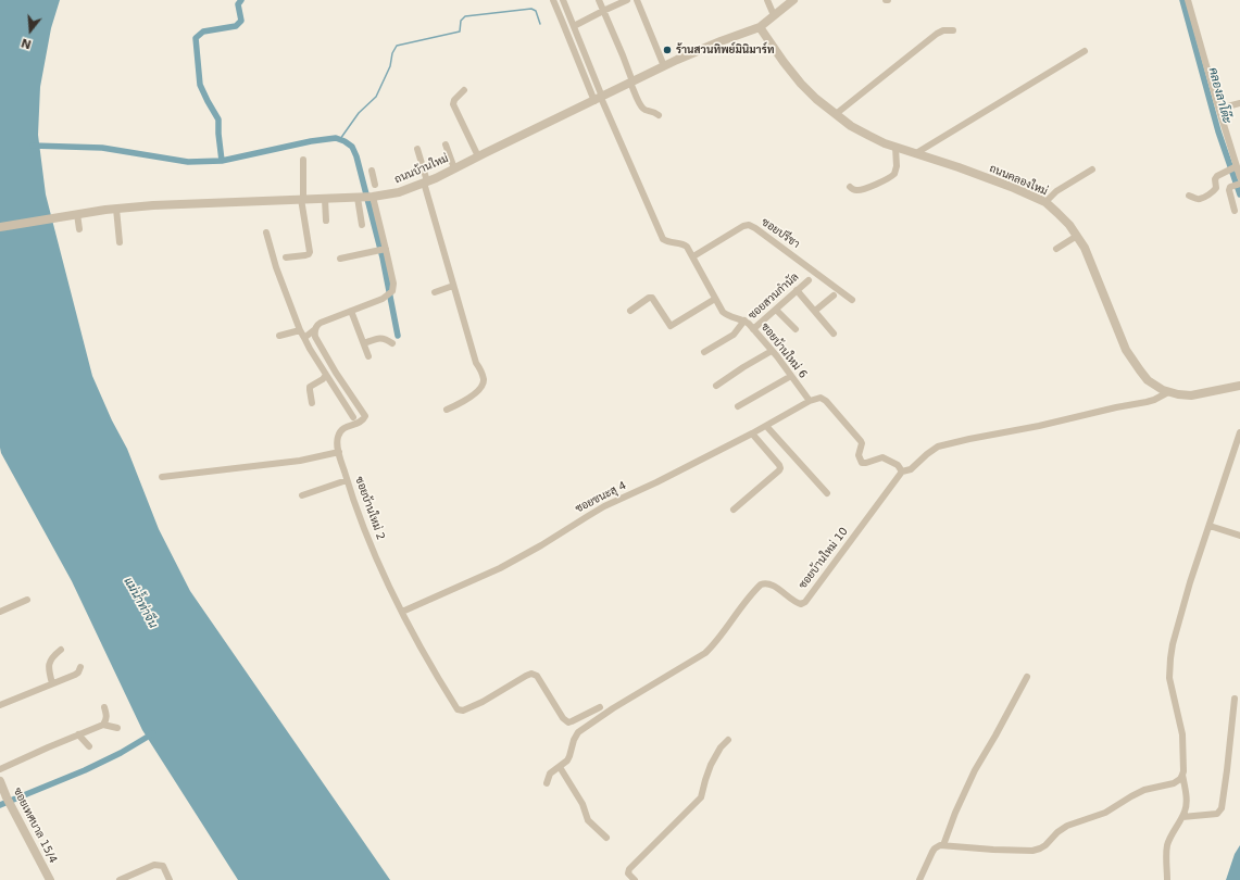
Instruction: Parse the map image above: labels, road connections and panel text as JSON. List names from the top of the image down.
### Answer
{
  "streets": {
    "street": [
      "ถนนบ้านใหม่",
      "ถนนคลองใหม่",
      "ซอยปรีชา",
      "ซอยสวนกำนัล",
      "ซอยบ้านใหม่ 6",
      "ซอยชนะสุ 4",
      "ซอยบ้านใหม่ 2",
      "ซอยบ้านใหม่ 10",
      "ซอยเทศบาล 15/4"
    ]
  },
  "crossings": [
    ["ถนนบ้านใหม่", "ถนนคลองใหม่"],
    ["ถนนบ้านใหม่", "ซอยบ้านใหม่ 6"],
    ["ถนนคลองใหม่", "ซอยบ้านใหม่ 10"],
    ["ซอยปรีชา", "ซอยบ้านใหม่ 6"],
    ["ซอยสวนกำนัล", "ซอยบ้านใหม่ 6"],
    ["ซอยบ้านใหม่ 6", "ซอยชนะสุ 4"],
    ["ซอยชนะสุ 4", "ซอยบ้านใหม่ 2"]
  ],
  "water": ["คลองลาโต๊ะ", "แม่น้ำท่าจีน"],
  "places": ["ร้านสวนทิพย์มินิมาร์ท"],
  "north": "bottom"
}
